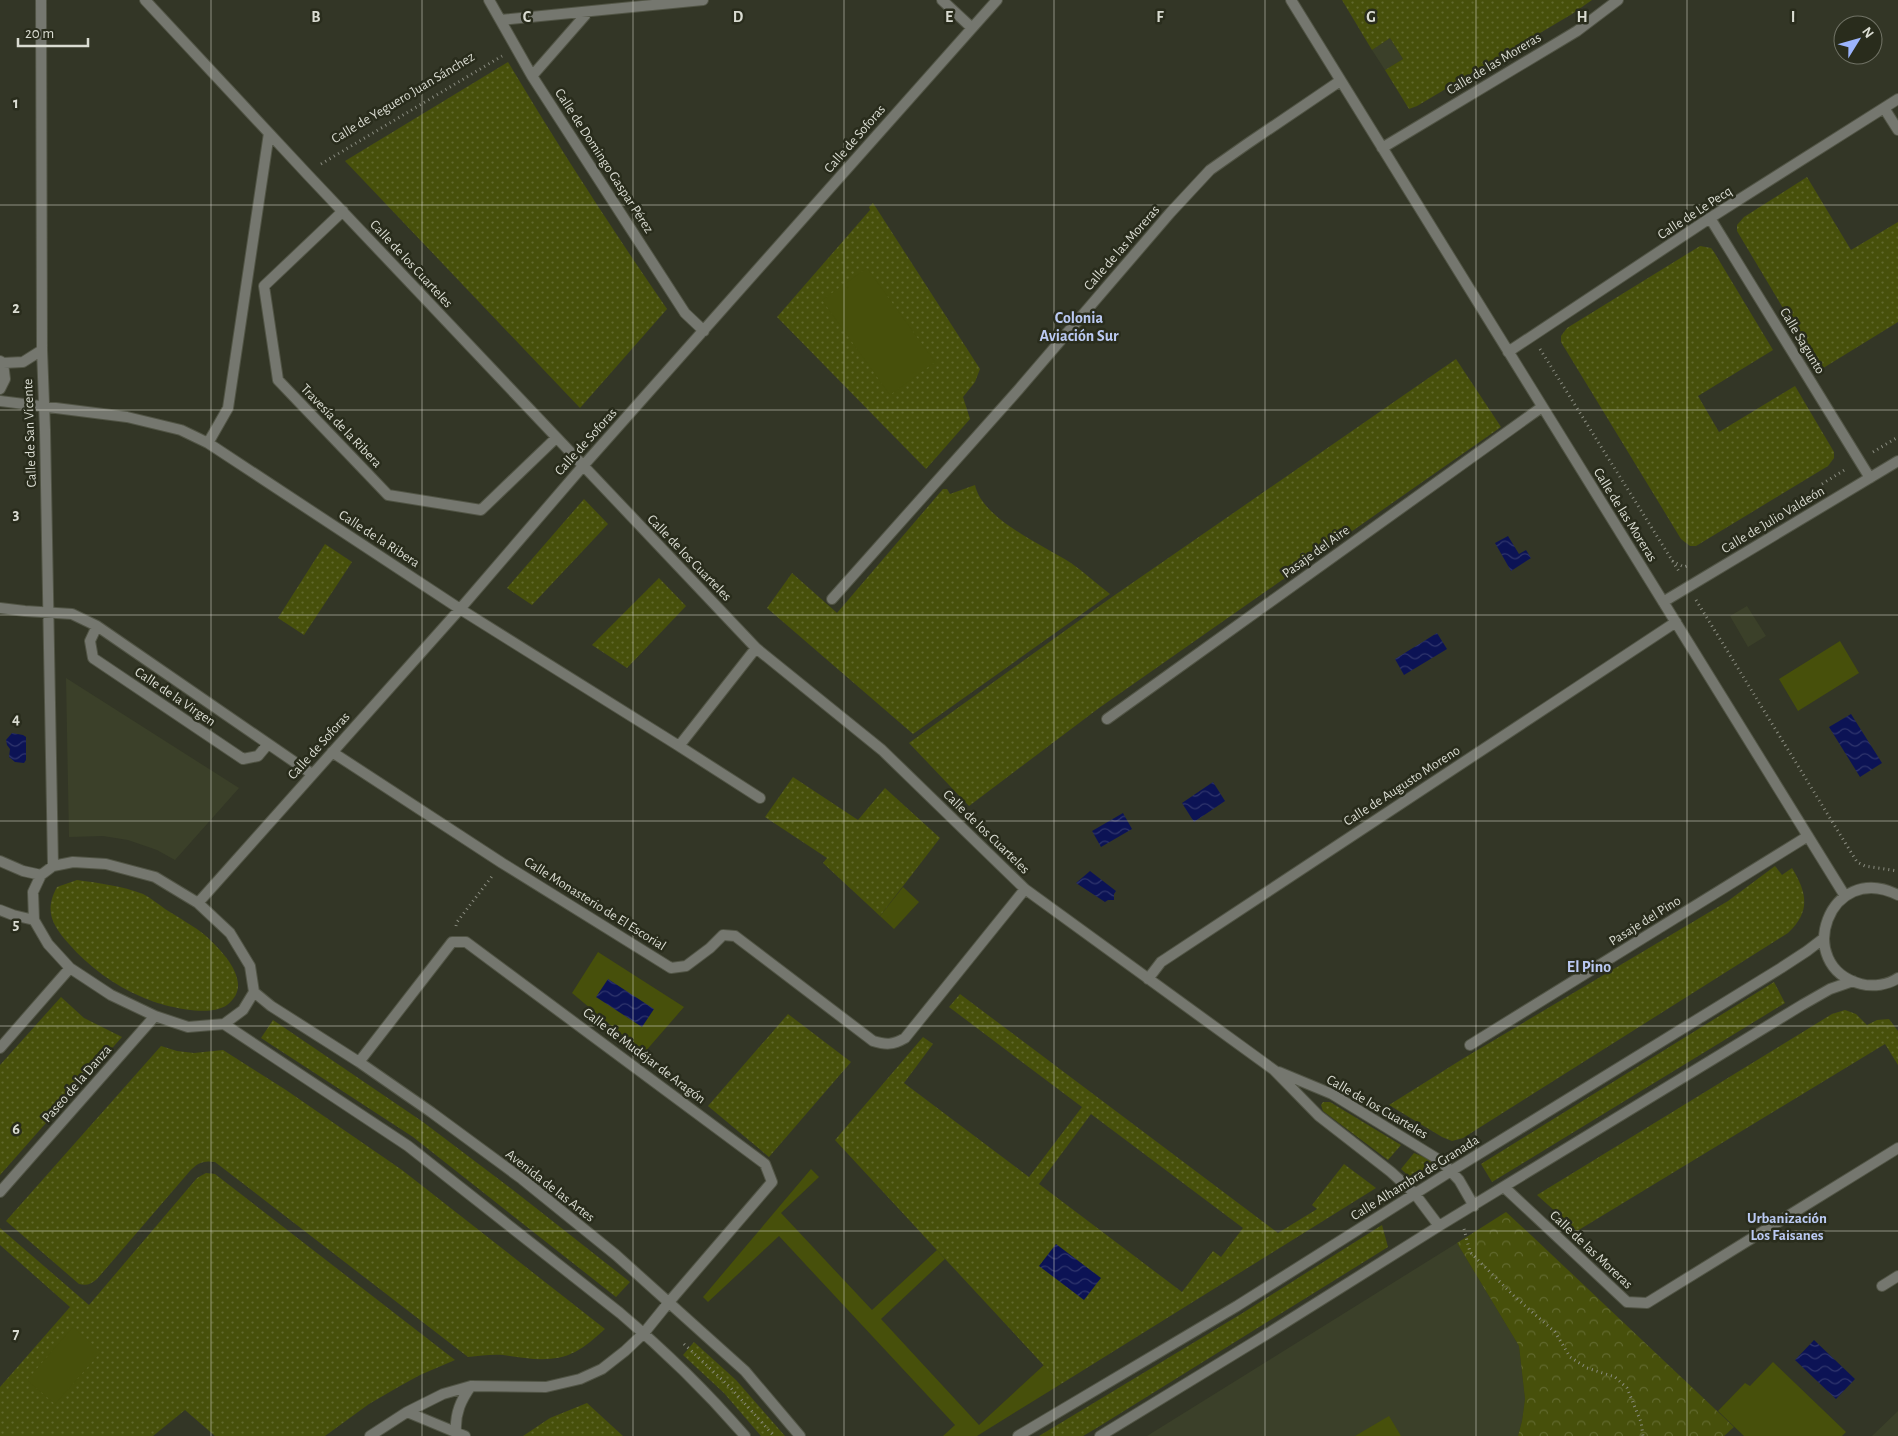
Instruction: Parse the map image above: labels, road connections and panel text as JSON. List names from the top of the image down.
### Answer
{
  "streets": {
    "street": [
      "Calle de las Moreras",
      "Calle de Soforas",
      "Calle de Domingo Gaspar Pérez",
      "Calle de Le Pecq",
      "Calle de los Cuarteles",
      "Calle Sagunto",
      "Travesía de la Ribera",
      "Calle de San Vicente",
      "Calle de Julio Valdeón",
      "Calle de la Ribera",
      "Pasaje del Aire",
      "Calle de la Virgen",
      "Calle de Augusto Moreno",
      "Calle Monasterio de El Escorial",
      "Pasaje del Pino",
      "Calle de Mudéjar de Aragón",
      "Paseo de la Danza",
      "Calle Alhambra de Granada",
      "Avenida de las Artes"
    ],
    "path": ["Calle de Yeguero Juan Sánchez"]
  },
  "crossings": [
    ["Calle de las Moreras", "Calle de Le Pecq"],
    ["Calle de las Moreras", "Calle de Julio Valdeón"],
    ["Calle de las Moreras", "Pasaje del Aire"],
    ["Calle de las Moreras", "Calle de Augusto Moreno"],
    ["Calle de las Moreras", "Pasaje del Pino"],
    ["Calle de Yeguero Juan Sánchez", "Calle de Domingo Gaspar Pérez"],
    ["Calle de Yeguero Juan Sánchez", "Calle de los Cuarteles"],
    ["Calle de Soforas", "Calle de Domingo Gaspar Pérez"],
    ["Calle de Soforas", "Calle de los Cuarteles"],
    ["Calle de Soforas", "Calle de la Ribera"],
    ["Calle de Soforas", "Calle de la Virgen"],
    ["Calle de Soforas", "Calle Monasterio de El Escorial"],
    ["Calle de Le Pecq", "Calle Sagunto"],
    ["Calle de los Cuarteles", "Travesía de la Ribera"],
    ["Calle de los Cuarteles", "Calle de Augusto Moreno"],
    ["Calle de los Cuarteles", "Calle Monasterio de El Escorial"],
    ["Calle de los Cuarteles", "Calle Alhambra de Granada"],
    ["Calle Sagunto", "Calle de Julio Valdeón"],
    ["Calle de San Vicente", "Calle de la Ribera"],
    ["Calle de San Vicente", "Calle de la Virgen"],
    ["Calle de Mudéjar de Aragón", "Avenida de las Artes"]
  ],
  "districts": ["Colonia Aviación Sur", "El Pino", "Urbanización Los Faisanes"],
  "scale_bar": "20 m",
  "north": "top right",
  "grid": {
    "columns": [
      "B",
      "C",
      "D",
      "E",
      "F",
      "G",
      "H",
      "I"
    ],
    "rows": [
      "1",
      "2",
      "3",
      "4",
      "5",
      "6",
      "7"
    ]
  }
}
